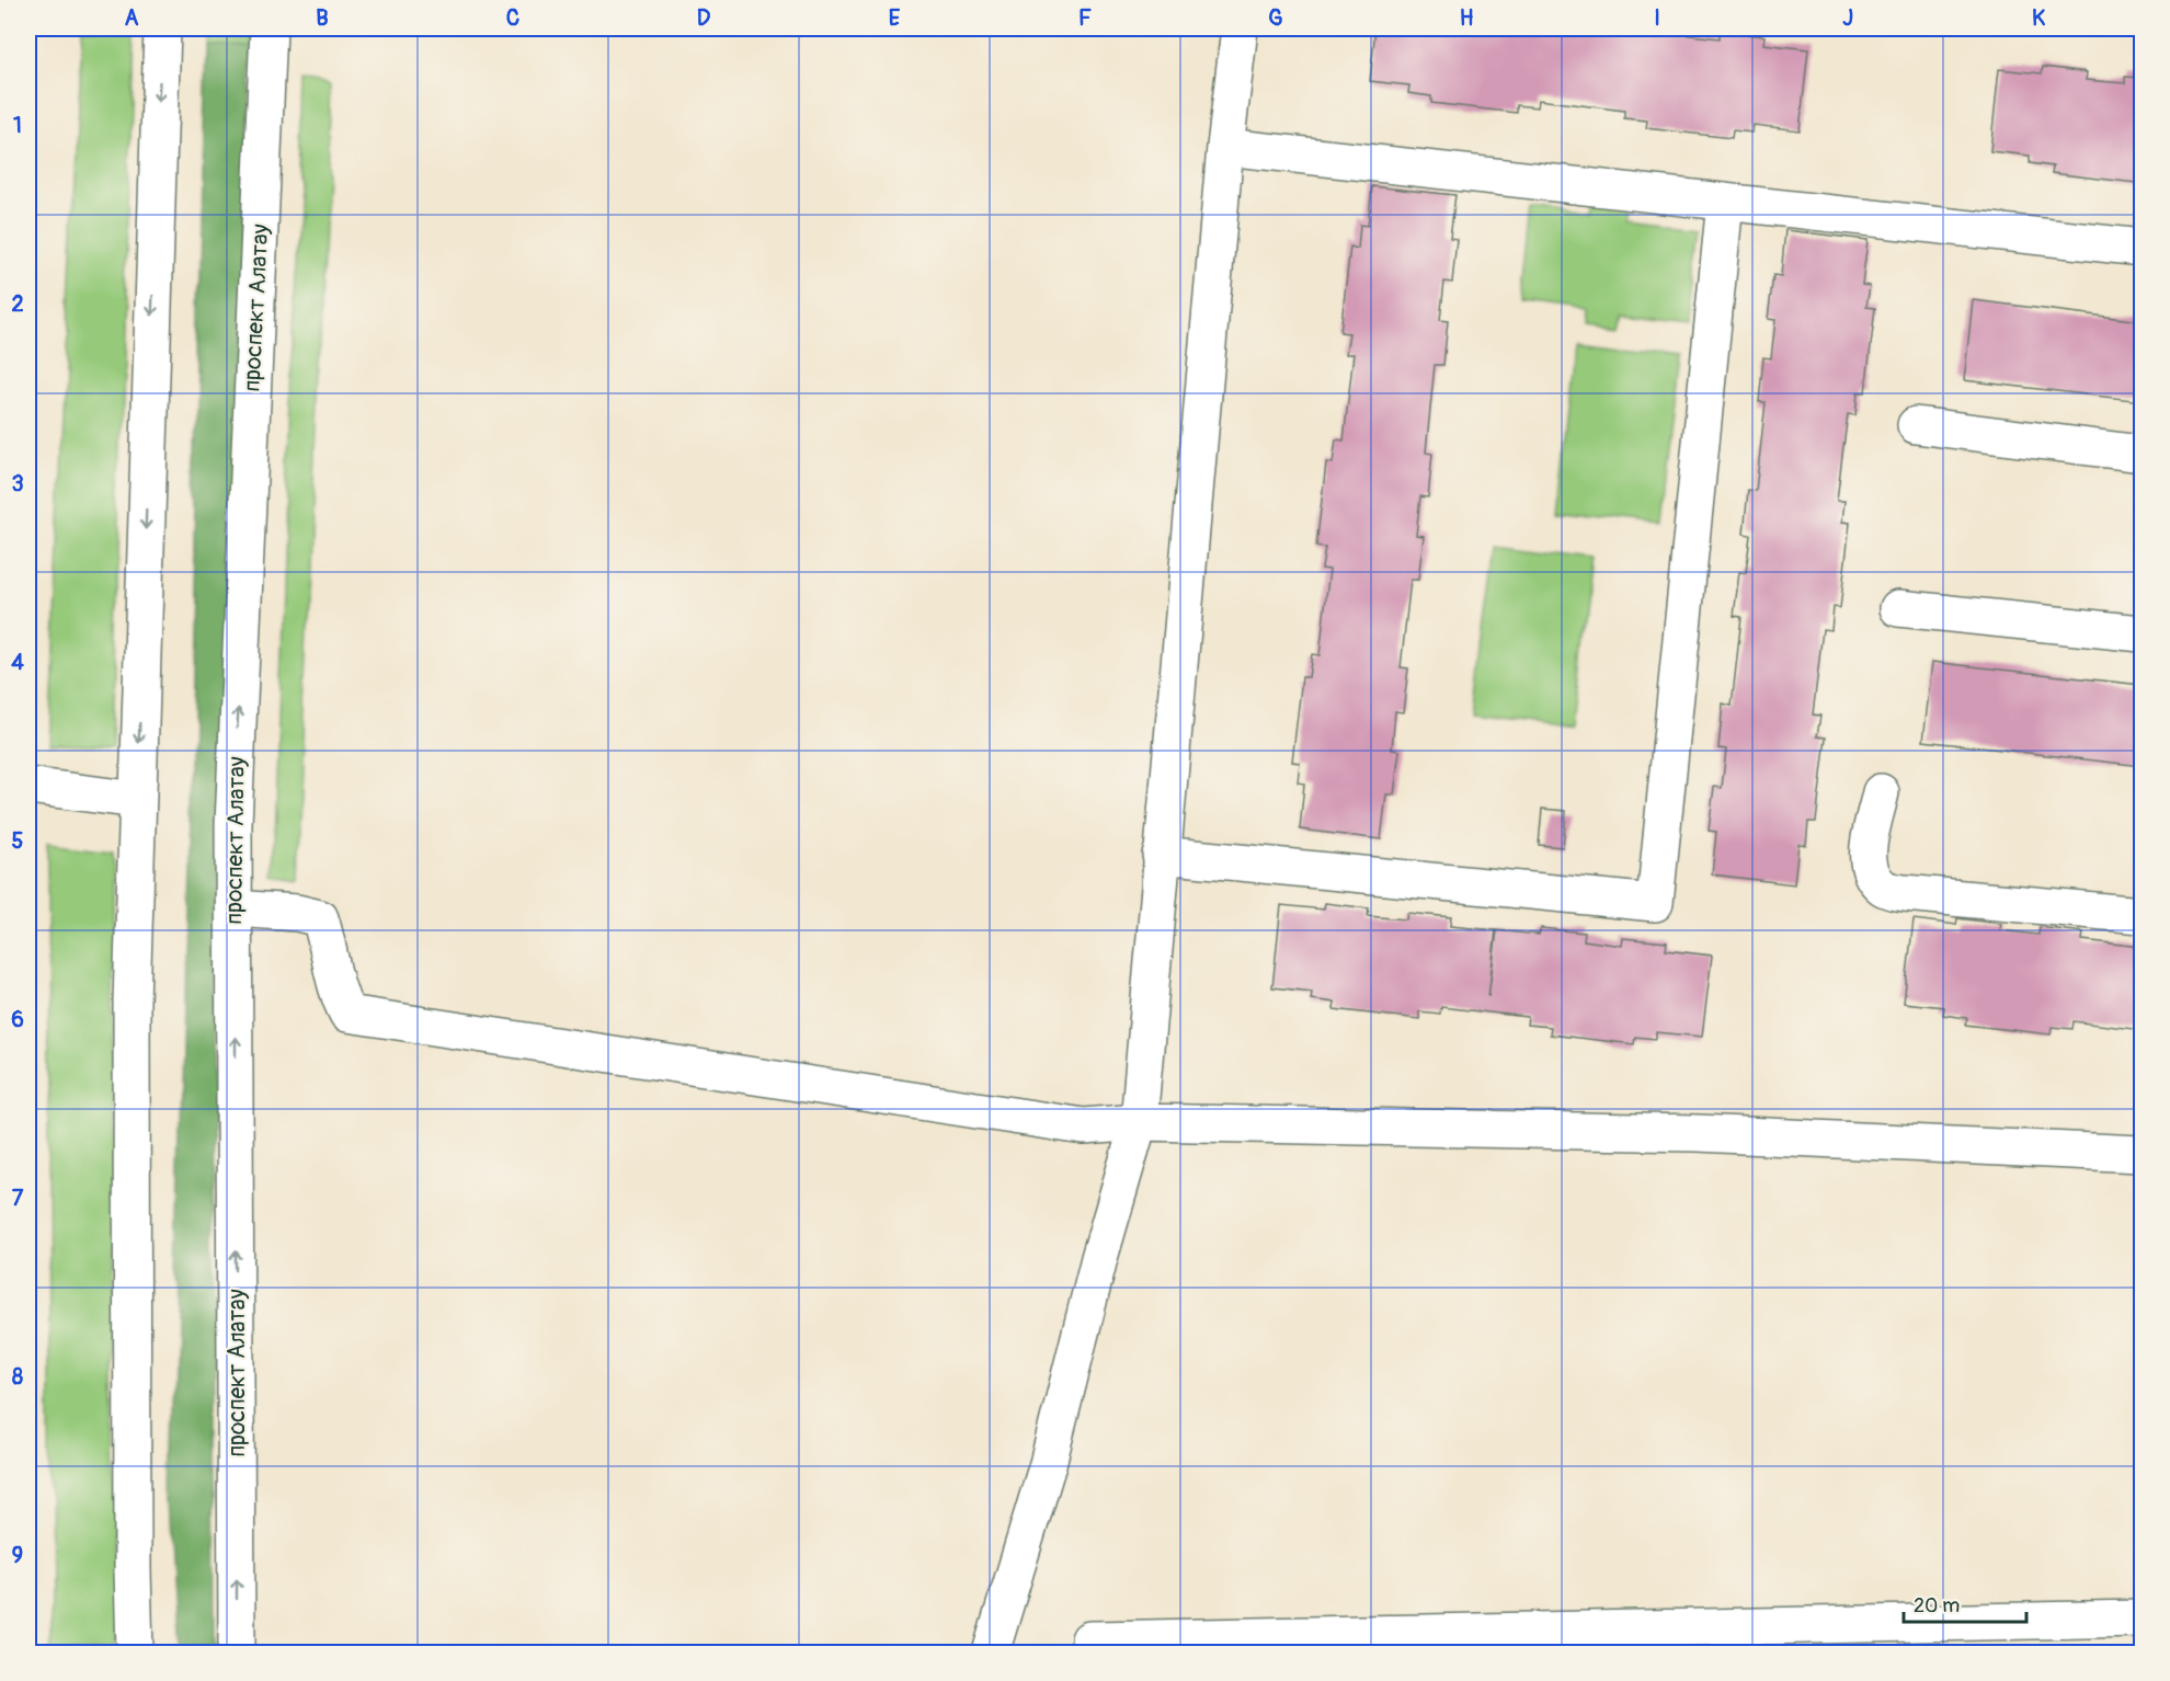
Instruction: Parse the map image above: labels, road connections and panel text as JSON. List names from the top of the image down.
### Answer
{
  "streets": {
    "street": ["проспект Алатау"]
  },
  "scale_bar": "20 m",
  "grid": {
    "columns": [
      "A",
      "B",
      "C",
      "D",
      "E",
      "F",
      "G",
      "H",
      "I",
      "J",
      "K"
    ],
    "rows": [
      "1",
      "2",
      "3",
      "4",
      "5",
      "6",
      "7",
      "8",
      "9"
    ]
  }
}
